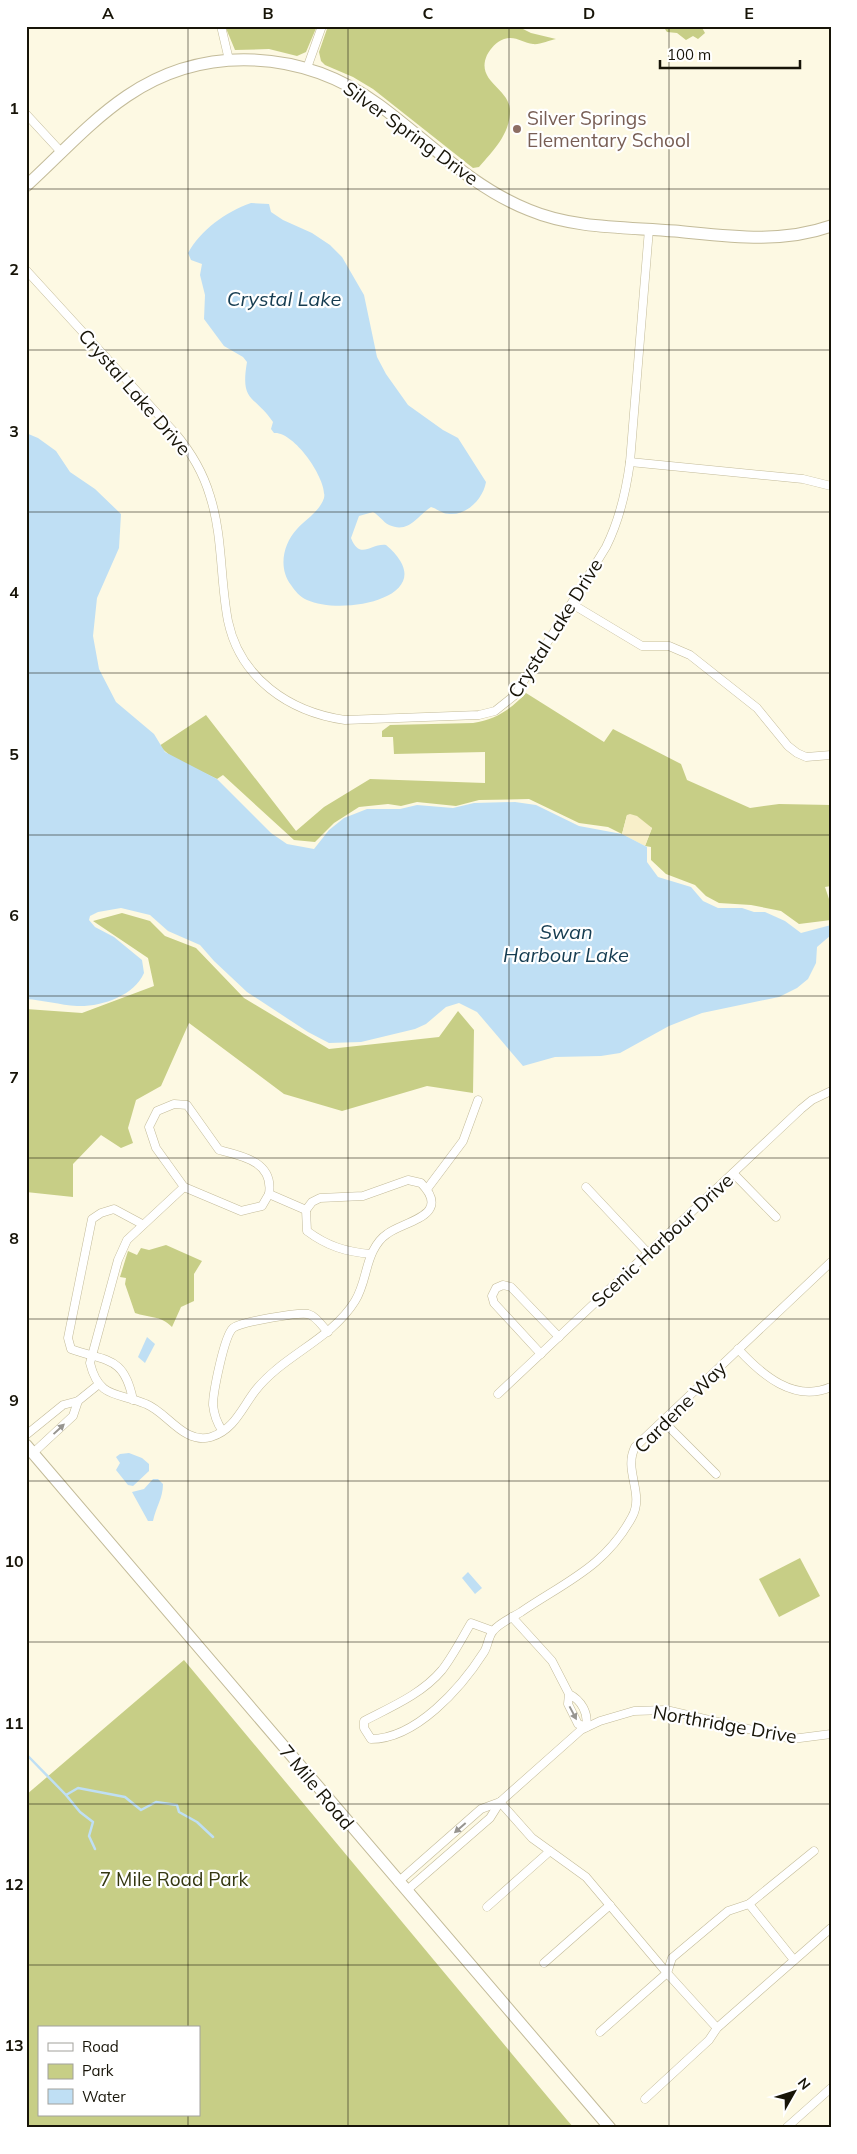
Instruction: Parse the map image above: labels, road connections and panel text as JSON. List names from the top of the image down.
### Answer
{
  "streets": {
    "street": [
      "Silver Spring Drive",
      "Crystal Lake Drive",
      "Scenic Harbour Drive",
      "Cardene Way",
      "Northridge Drive",
      "7 Mile Road"
    ]
  },
  "crossings": [
    ["Silver Spring Drive", "Crystal Lake Drive"],
    ["Northridge Drive", "7 Mile Road"]
  ],
  "water": ["Crystal Lake", "Swan Harbour Lake"],
  "parks": ["7 Mile Road Park"],
  "places": ["Silver Springs Elementary School"],
  "legend": ["Road", "Park", "Water"],
  "scale_bar": "100 m",
  "north": "top right",
  "grid": {
    "columns": [
      "A",
      "B",
      "C",
      "D",
      "E"
    ],
    "rows": [
      "1",
      "2",
      "3",
      "4",
      "5",
      "6",
      "7",
      "8",
      "9",
      "10",
      "11",
      "12",
      "13"
    ]
  }
}
